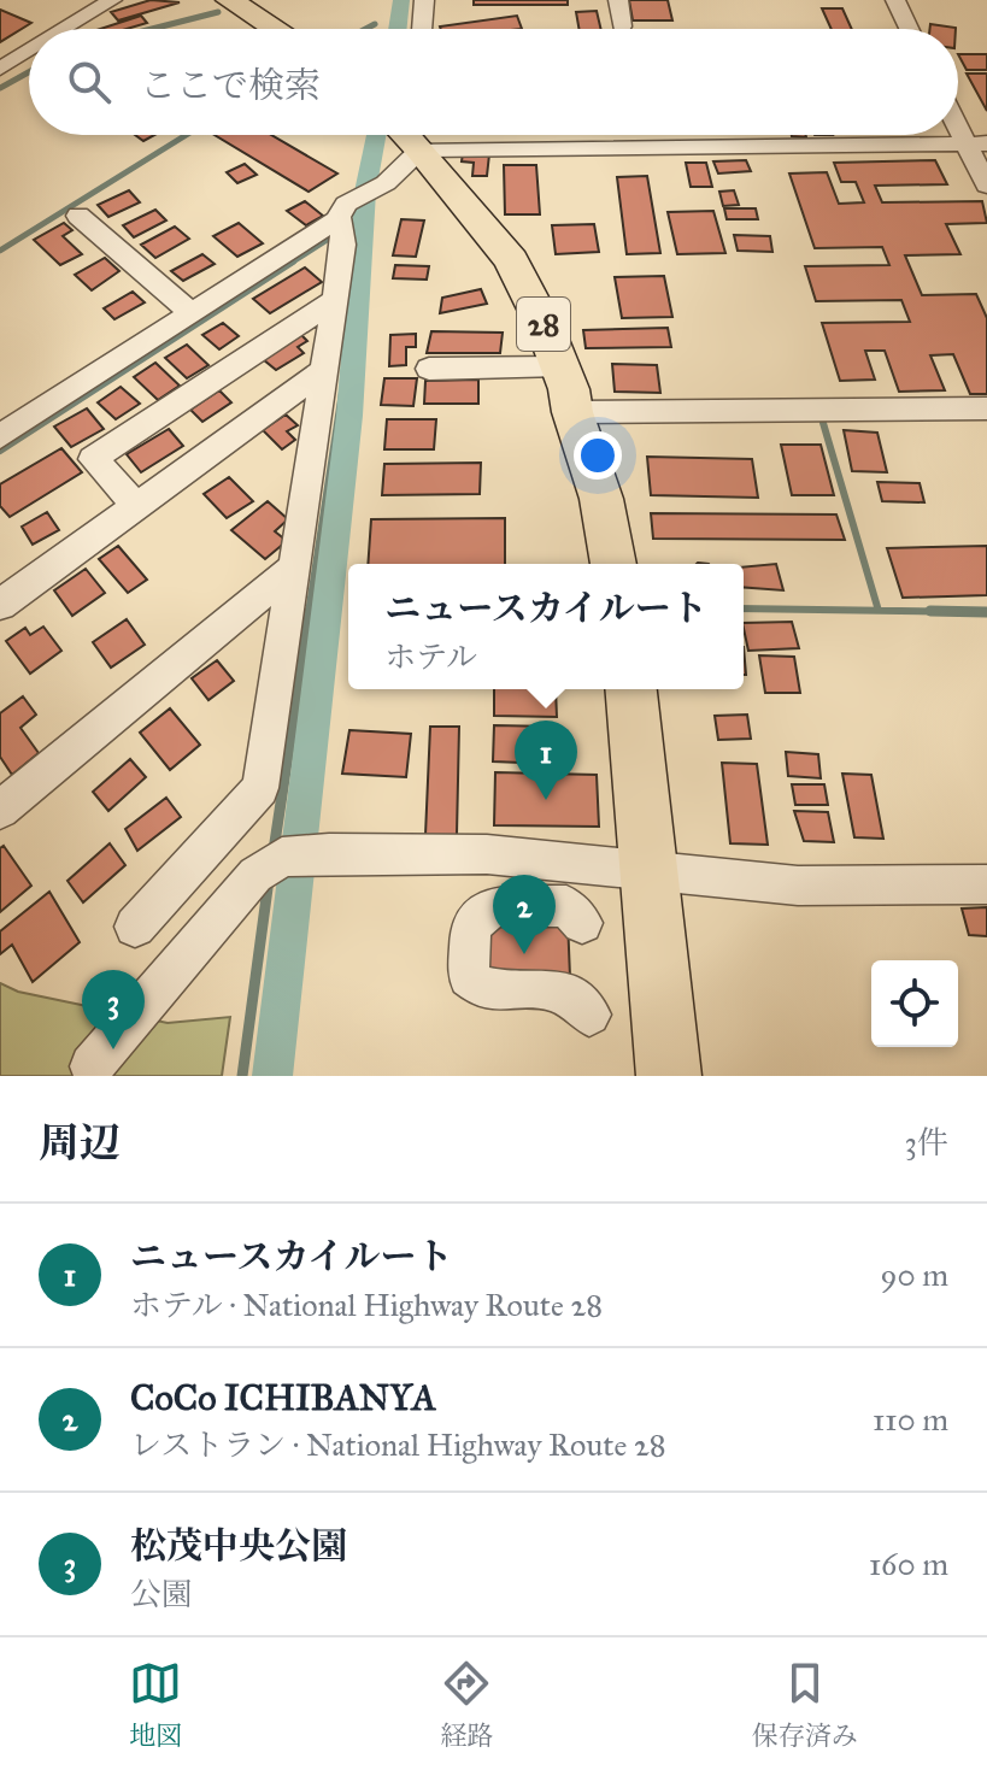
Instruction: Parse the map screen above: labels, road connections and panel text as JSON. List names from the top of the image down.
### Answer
{
  "streets": {
    "highway": ["28"]
  },
  "page": {
    "search": "ここで検索",
    "popup": ["ニュースカイルート", "ホテル"],
    "pins": ["1", "2", "3"],
    "heading": ["周辺", "3件"],
    "list": [
      {
        "mark": "1",
        "name": "ニュースカイルート",
        "note": "ホテル · National Highway Route 28",
        "value": "90 m"
      },
      {
        "mark": "2",
        "name": "CoCo ICHIBANYA",
        "note": "レストラン · National Highway Route 28",
        "value": "110 m"
      },
      {
        "mark": "3",
        "name": "松茂中央公園",
        "note": "公園",
        "value": "160 m"
      }
    ],
    "nav": ["地図", "経路", "保存済み"]
  }
}
